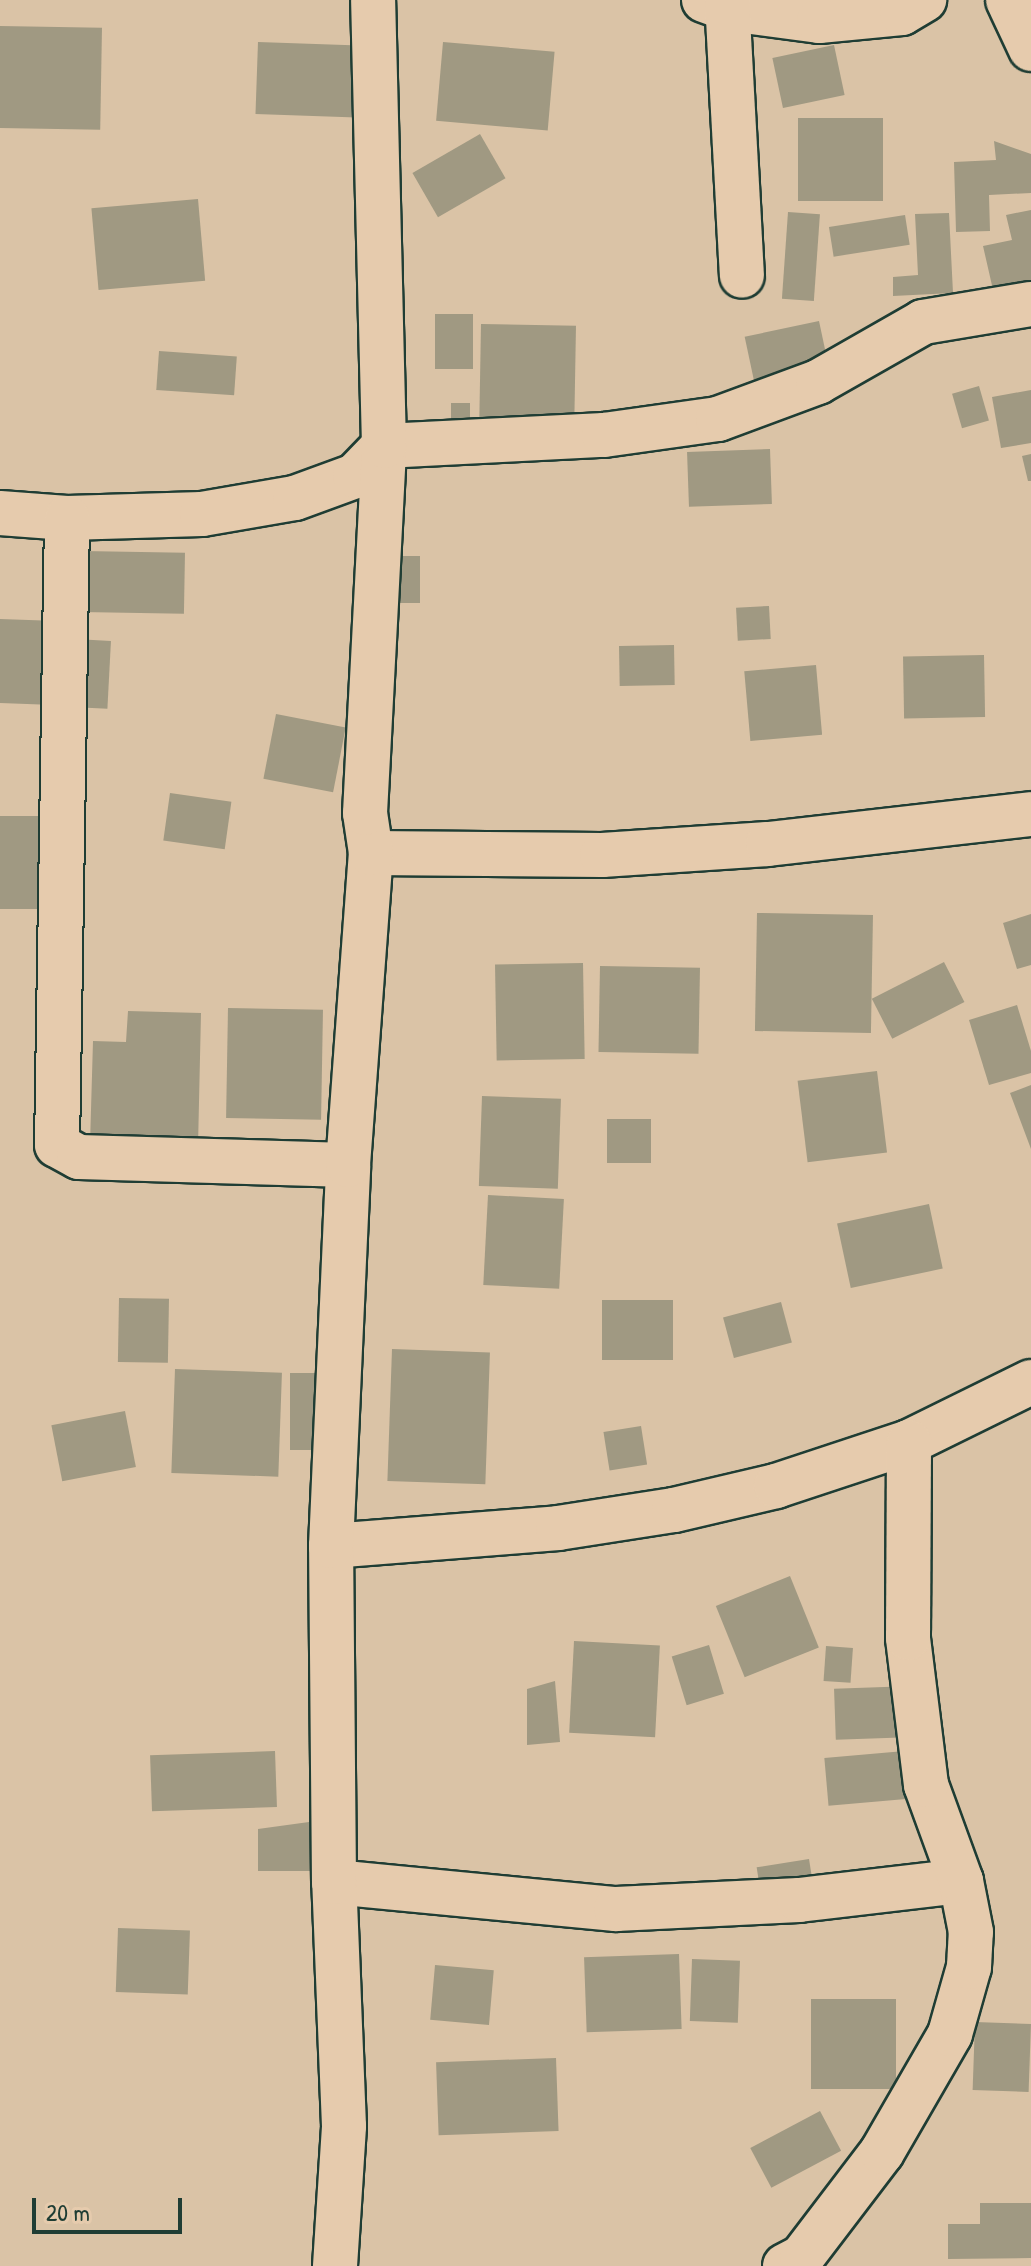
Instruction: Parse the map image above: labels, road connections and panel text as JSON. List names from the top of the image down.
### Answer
{
  "scale_bar": "20 m"
}
